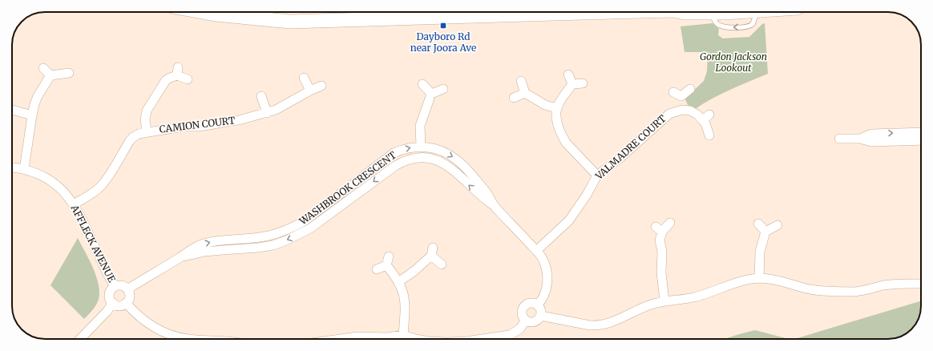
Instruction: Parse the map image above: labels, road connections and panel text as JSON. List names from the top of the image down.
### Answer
{
  "streets": {
    "street": [
      "CAMION COURT",
      "VALMADRE COURT",
      "WASHBROOK CRESCENT",
      "AFFLECK AVENUE"
    ]
  },
  "crossings": [
    ["CAMION COURT", "AFFLECK AVENUE"],
    ["VALMADRE COURT", "WASHBROOK CRESCENT"],
    ["WASHBROOK CRESCENT", "AFFLECK AVENUE"]
  ],
  "parks": ["Gordon Jackson Lookout"],
  "places": {
    "transit": ["Dayboro Rd near Joora Ave"]
  }
}
